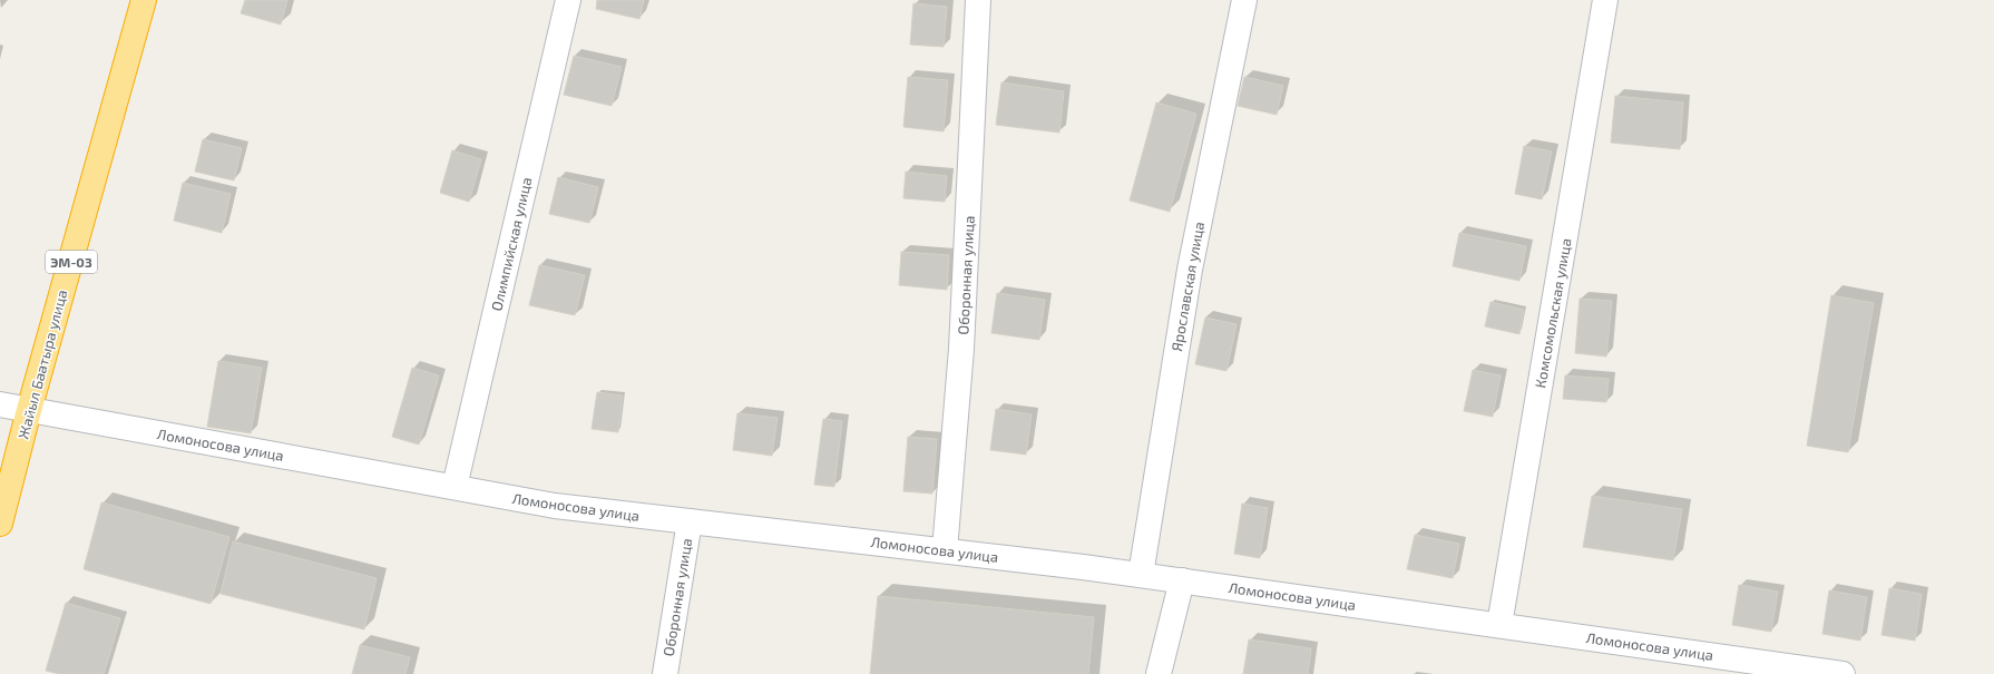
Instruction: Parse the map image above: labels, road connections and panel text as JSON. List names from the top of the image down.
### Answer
{
  "streets": {
    "highway": ["ЭМ-03", "Жайыл Баатыра улица"],
    "street": [
      "Олимпийская улица",
      "Оборонная улица",
      "Ярославская улица",
      "Комсомольская улица",
      "Ломоносова улица"
    ]
  },
  "crossings": [
    ["Олимпийская улица", "Ломоносова улица"],
    ["Оборонная улица", "Ломоносова улица"],
    ["Ярославская улица", "Ломоносова улица"],
    ["Комсомольская улица", "Ломоносова улица"],
    ["Жайыл Баатыра улица", "Ломоносова улица"]
  ]
}
